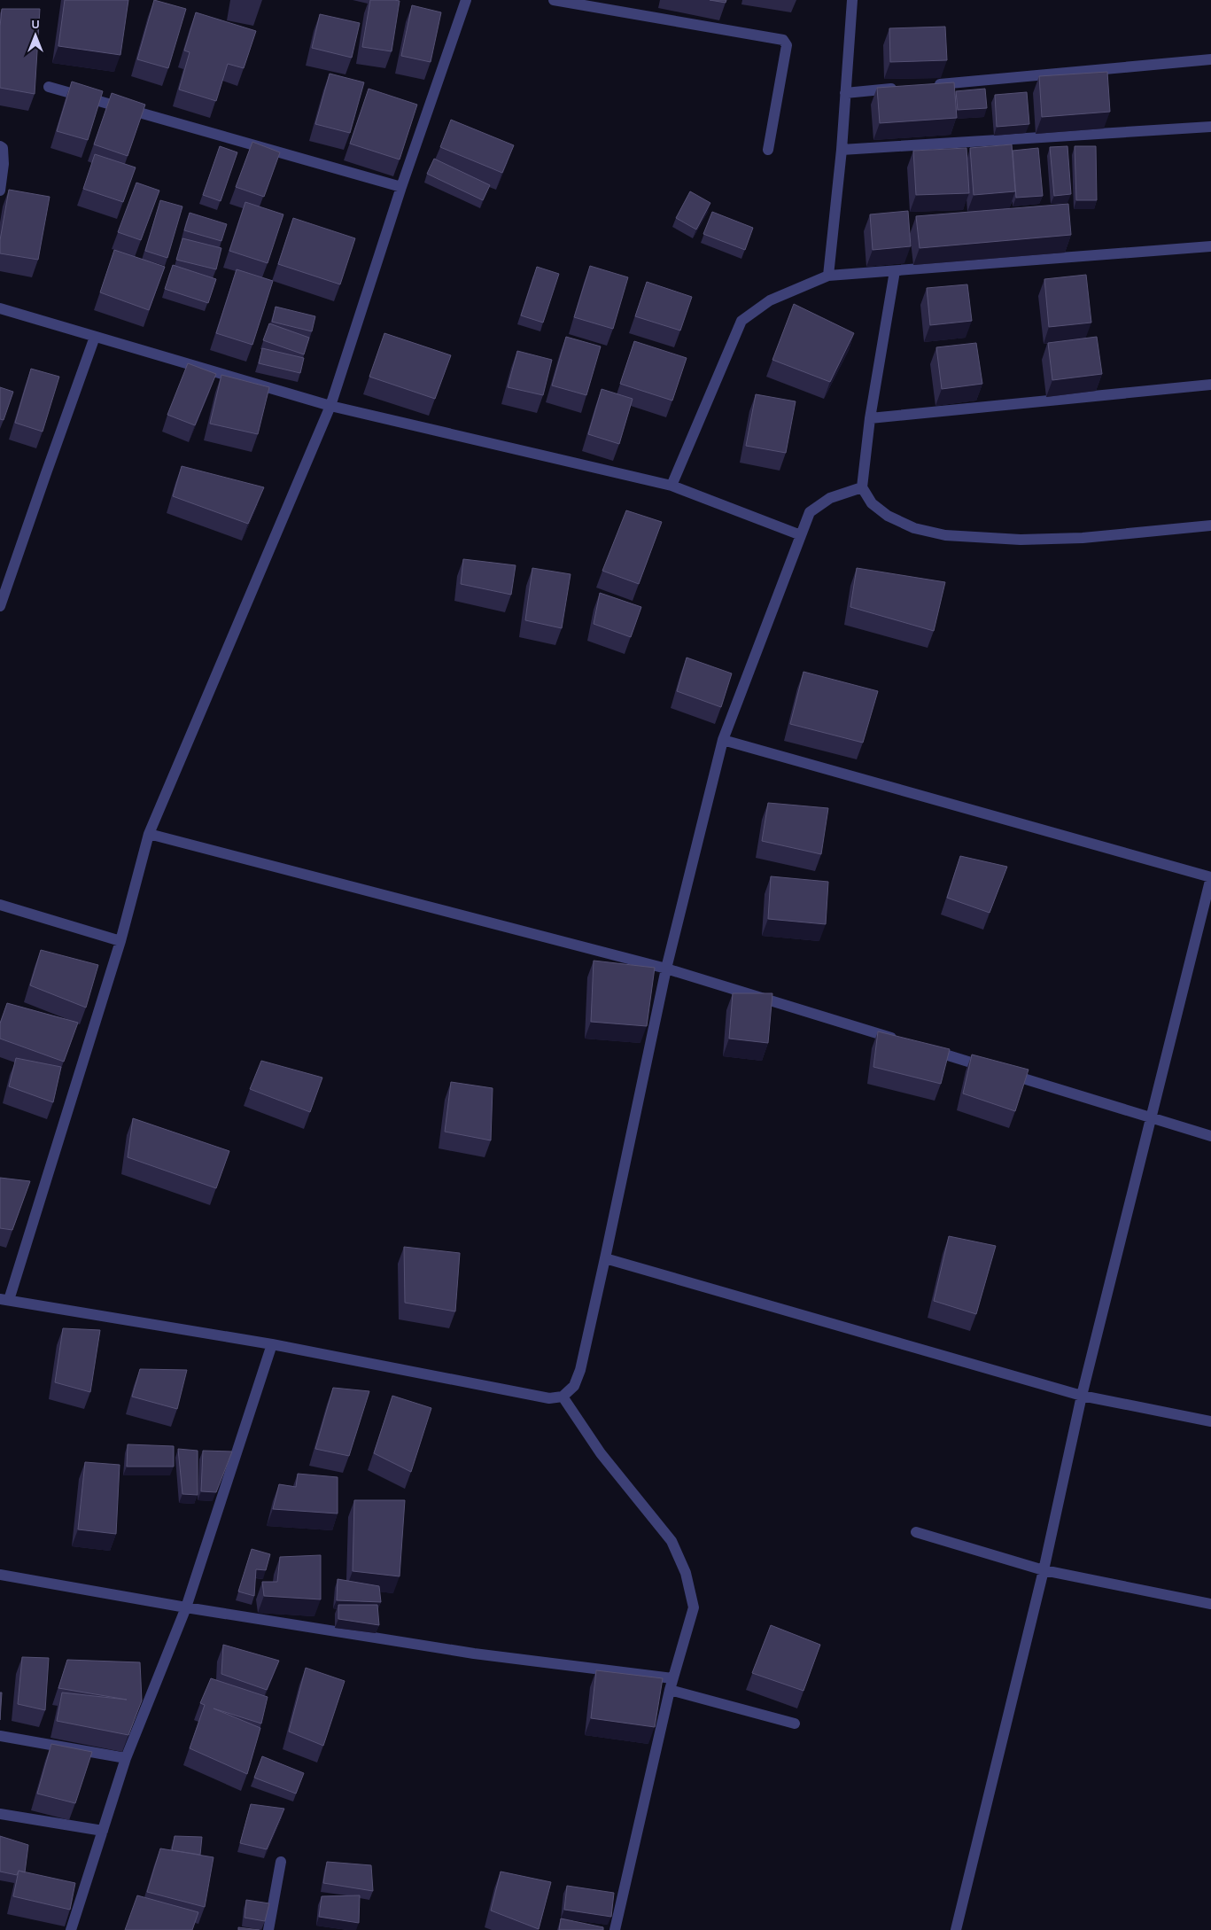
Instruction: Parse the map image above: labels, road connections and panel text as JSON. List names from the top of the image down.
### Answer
{
  "north": "top"
}
